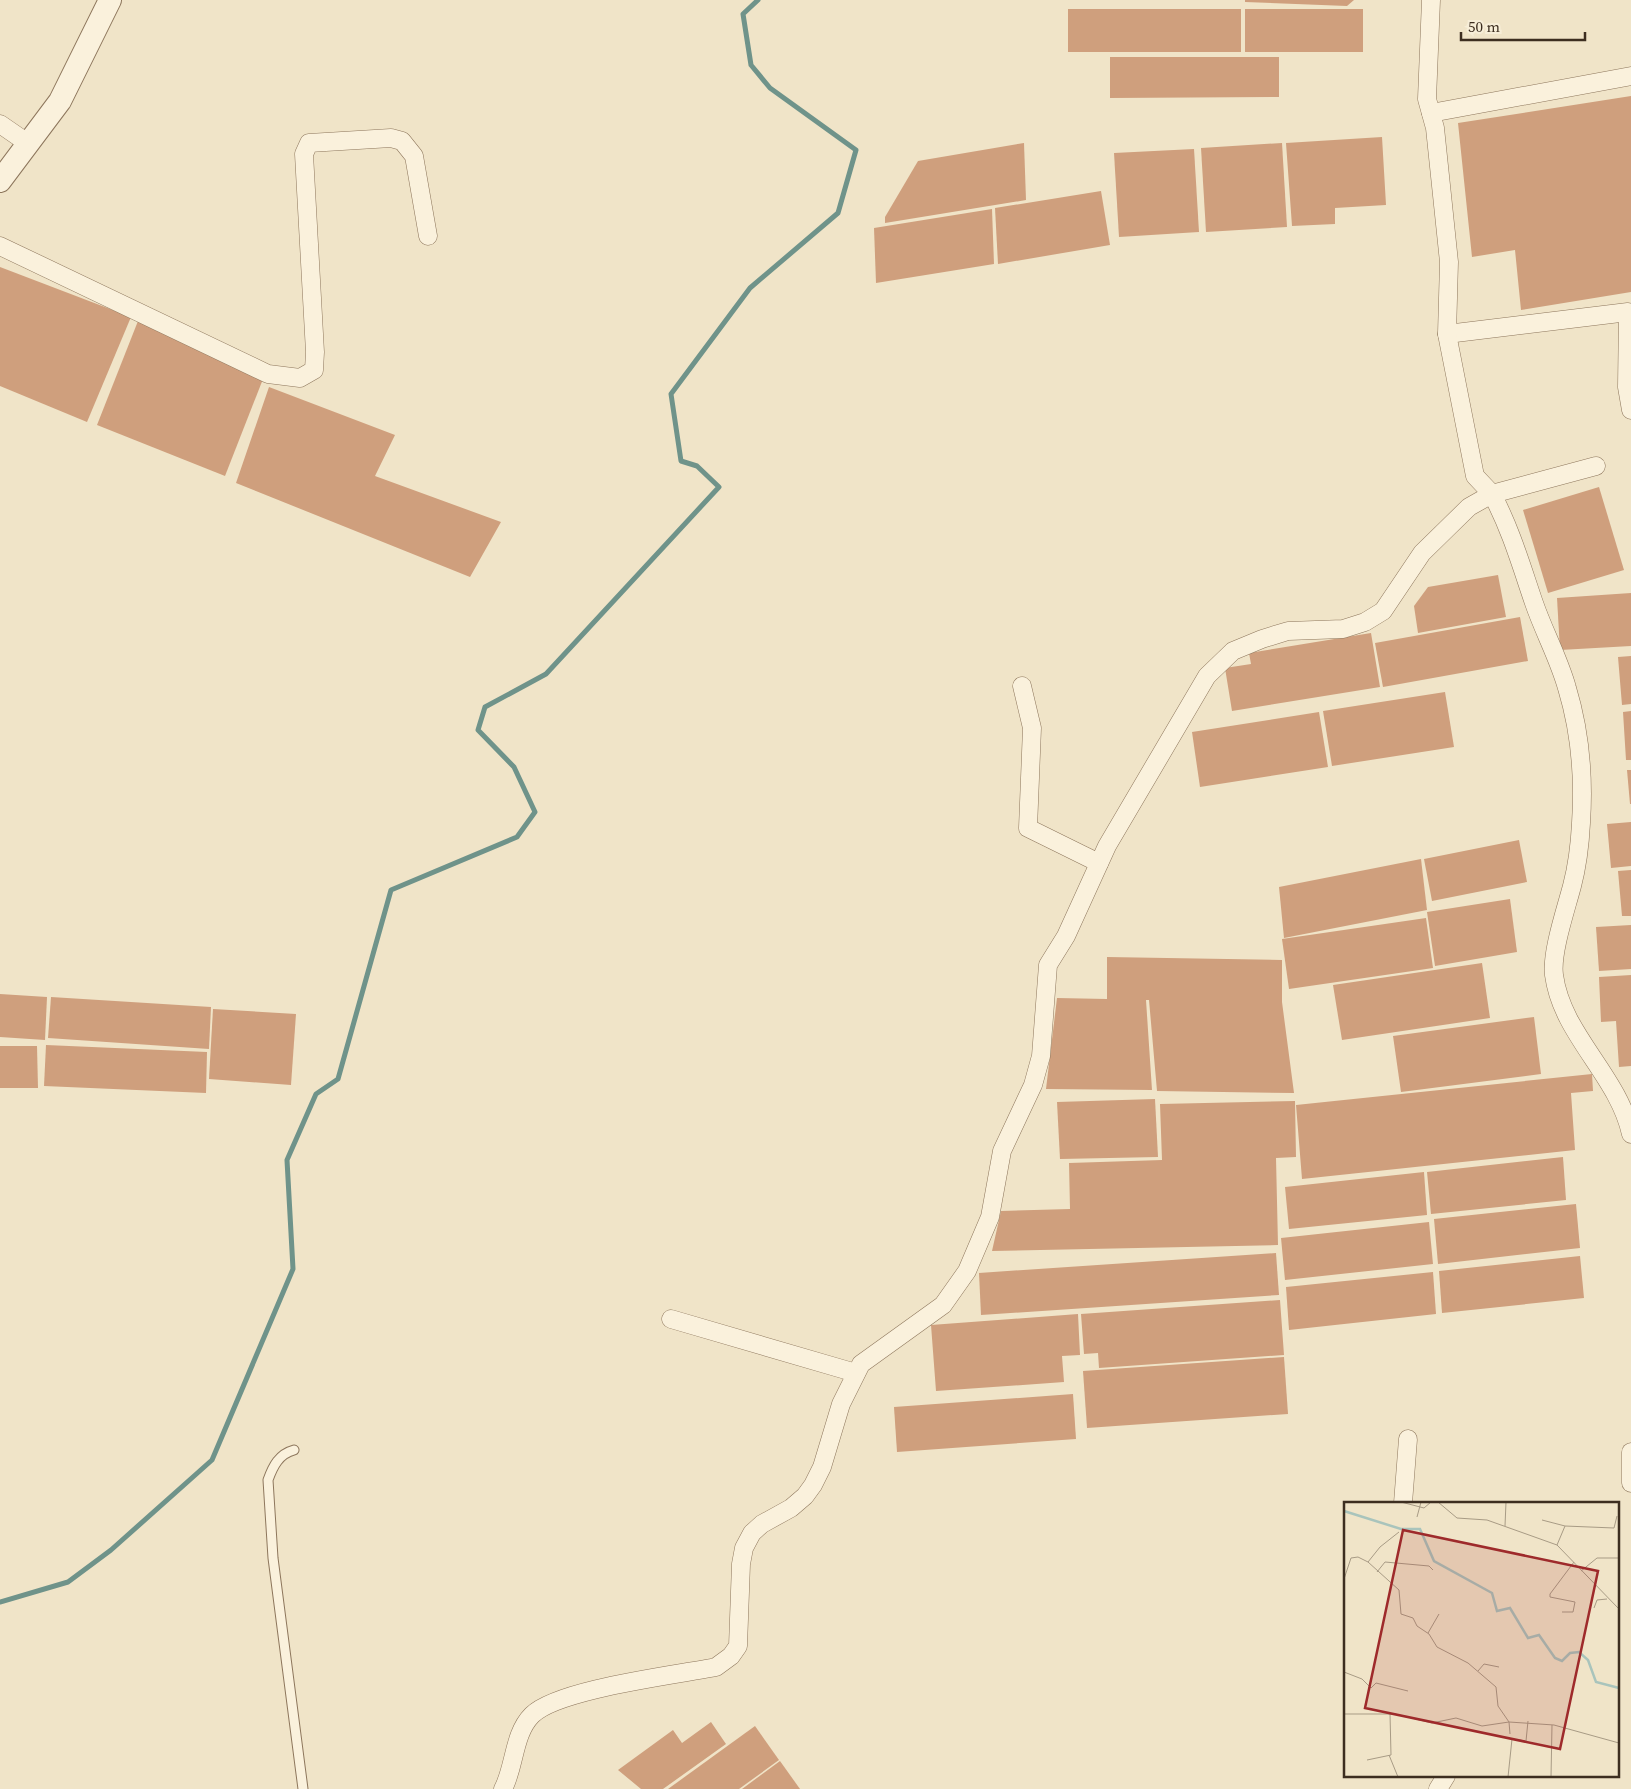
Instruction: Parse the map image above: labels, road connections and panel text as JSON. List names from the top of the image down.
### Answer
{
  "scale_bar": "50 m"
}
